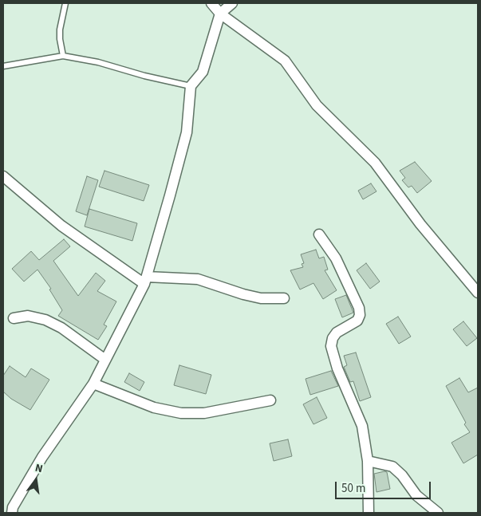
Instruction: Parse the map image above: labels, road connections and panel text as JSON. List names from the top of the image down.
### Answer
{
  "scale_bar": "50 m",
  "north": "top"
}
